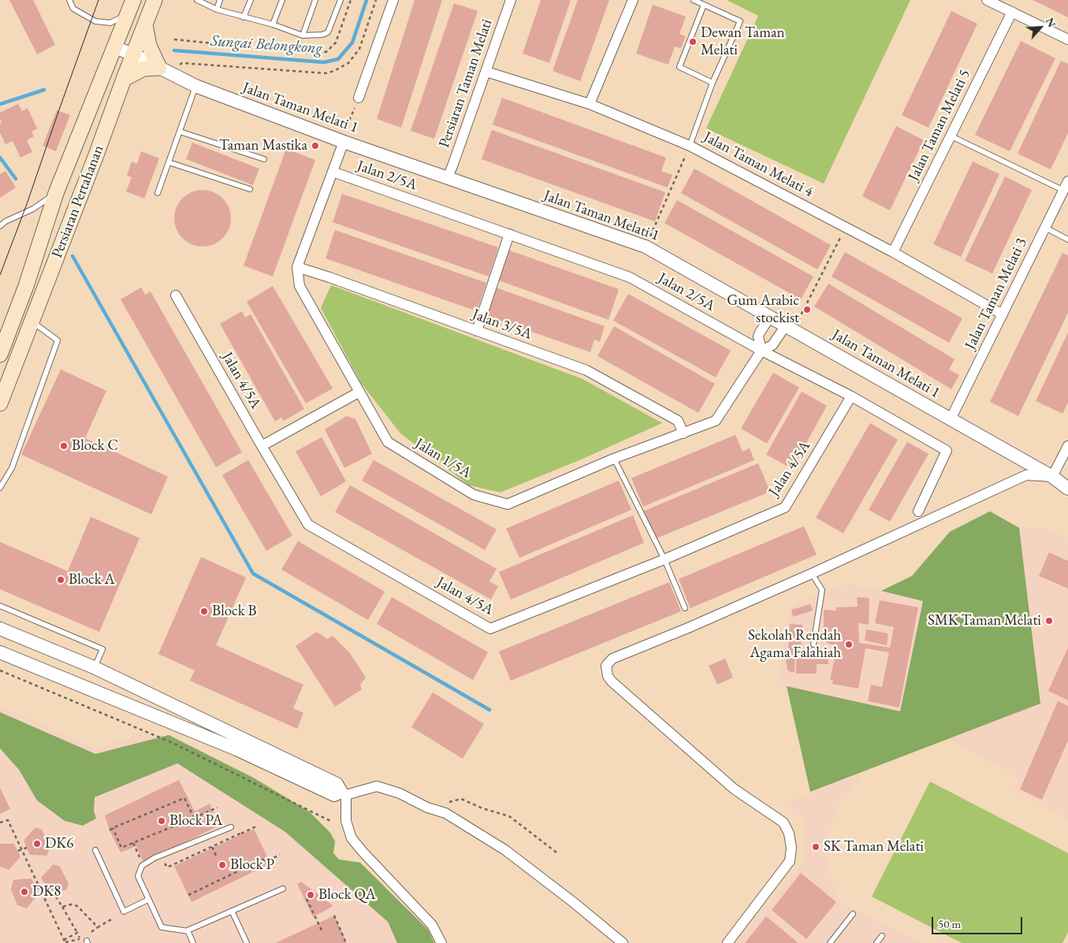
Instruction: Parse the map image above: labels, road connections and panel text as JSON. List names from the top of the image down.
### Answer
{
  "streets": {
    "main road": ["Persiaran Pertahanan"],
    "street": [
      "Persiaran Taman Melati",
      "Jalan Taman Melati 1",
      "Jalan Taman Melati 5",
      "Jalan Taman Melati 4",
      "Jalan 2/5A",
      "Jalan Taman Melati 3",
      "Jalan 3/5A",
      "Jalan 4/5A",
      "Jalan 1/5A"
    ]
  },
  "crossings": [
    ["Persiaran Taman Melati", "Jalan Taman Melati 1"],
    ["Persiaran Taman Melati", "Jalan Taman Melati 4"],
    ["Jalan Taman Melati 1", "Persiaran Pertahanan"],
    ["Jalan Taman Melati 1", "Jalan Taman Melati 3"],
    ["Jalan Taman Melati 1", "Jalan 1/5A"],
    ["Jalan Taman Melati 5", "Jalan Taman Melati 4"],
    ["Jalan Taman Melati 4", "Jalan Taman Melati 3"],
    ["Jalan 2/5A", "Jalan 4/5A"],
    ["Jalan 2/5A", "Jalan 1/5A"],
    ["Jalan 3/5A", "Jalan 1/5A"]
  ],
  "water": ["Sungai Belongkong"],
  "places": [
    "Dewan Taman Melati",
    "Taman Mastika",
    "Gum Arabic stockist",
    "Block C",
    "Block A",
    "Block B",
    "SMK Taman Melati",
    "Sekolah Rendah Agama Falahiah",
    "Block PA",
    "DK6",
    "SK Taman Melati",
    "Block P",
    "DK8",
    "Block QA"
  ],
  "scale_bar": "50 m",
  "north": "top right"
}
